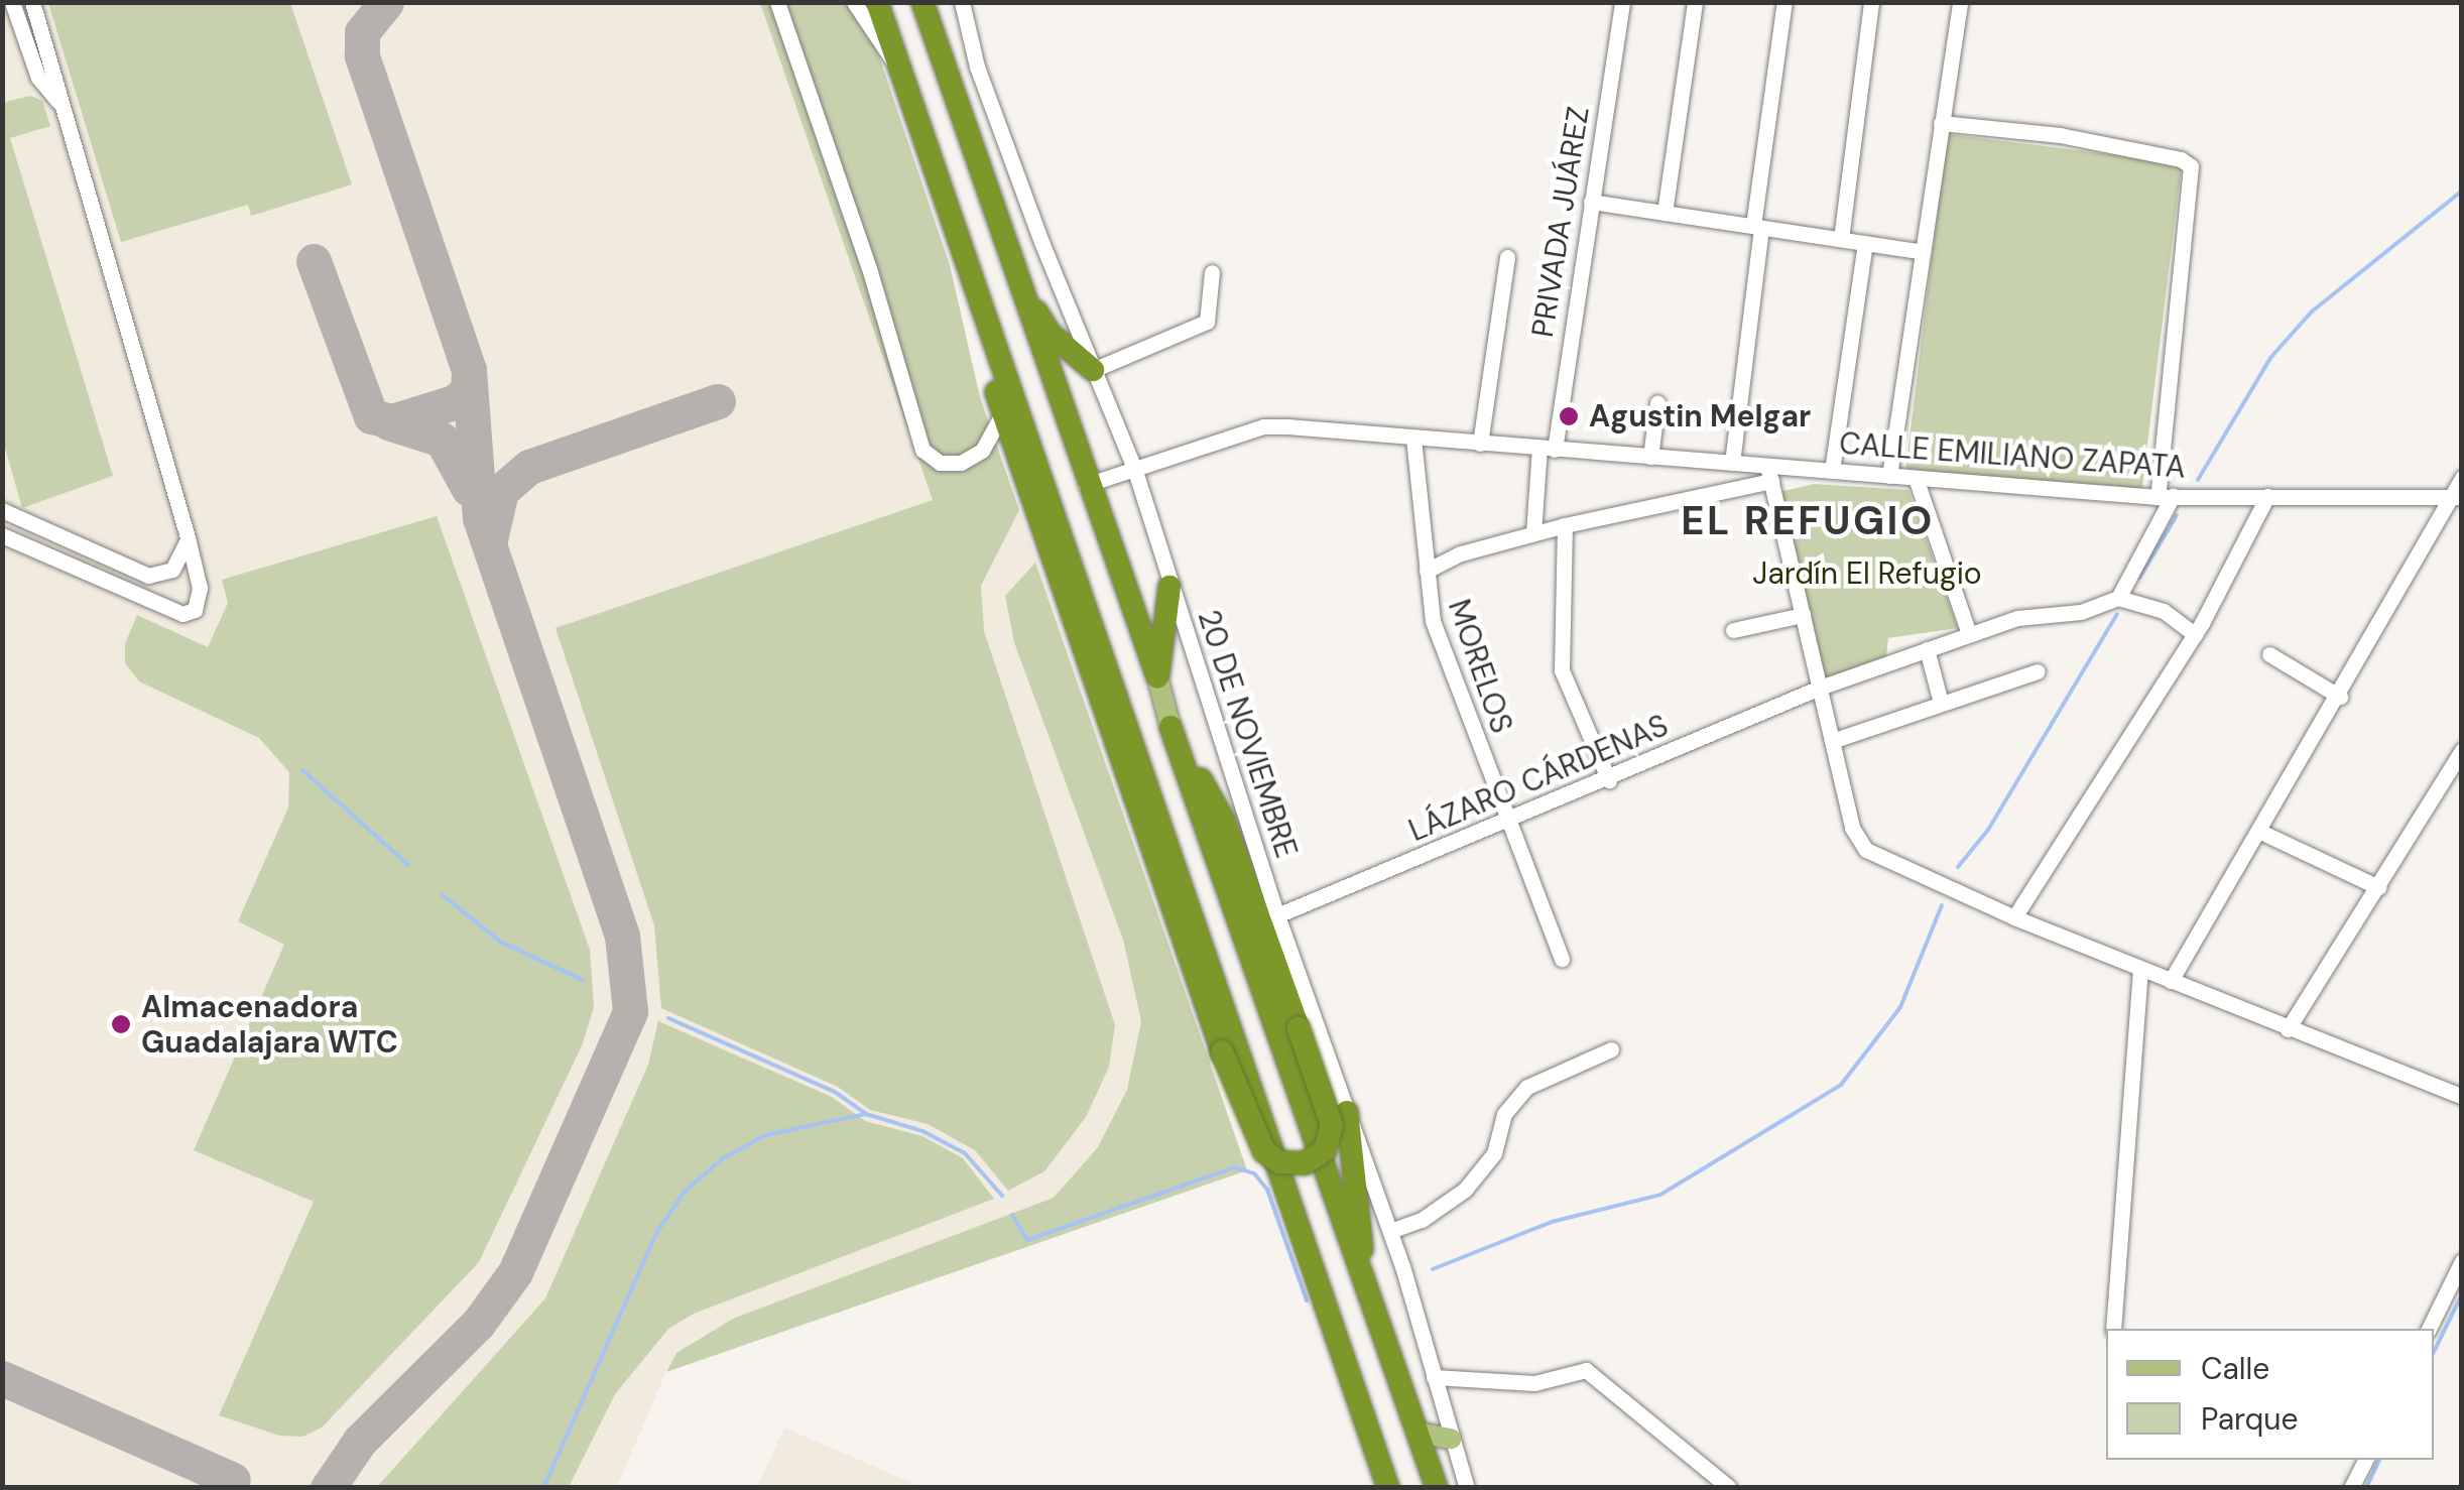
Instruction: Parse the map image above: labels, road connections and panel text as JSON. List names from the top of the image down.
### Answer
{
  "streets": {
    "street": [
      "PRIVADA JUÁREZ",
      "CALLE EMILIANO ZAPATA",
      "MORELOS",
      "20 DE NOVIEMBRE",
      "LÁZARO CÁRDENAS"
    ]
  },
  "crossings": [
    ["PRIVADA JUÁREZ", "CALLE EMILIANO ZAPATA"],
    ["CALLE EMILIANO ZAPATA", "MORELOS"],
    ["CALLE EMILIANO ZAPATA", "20 DE NOVIEMBRE"],
    ["MORELOS", "LÁZARO CÁRDENAS"],
    ["20 DE NOVIEMBRE", "LÁZARO CÁRDENAS"]
  ],
  "districts": ["EL REFUGIO"],
  "parks": ["Jardín El Refugio"],
  "places": ["Agustin Melgar", "Almacenadora Guadalajara WTC"],
  "legend": ["Calle", "Parque"]
}
